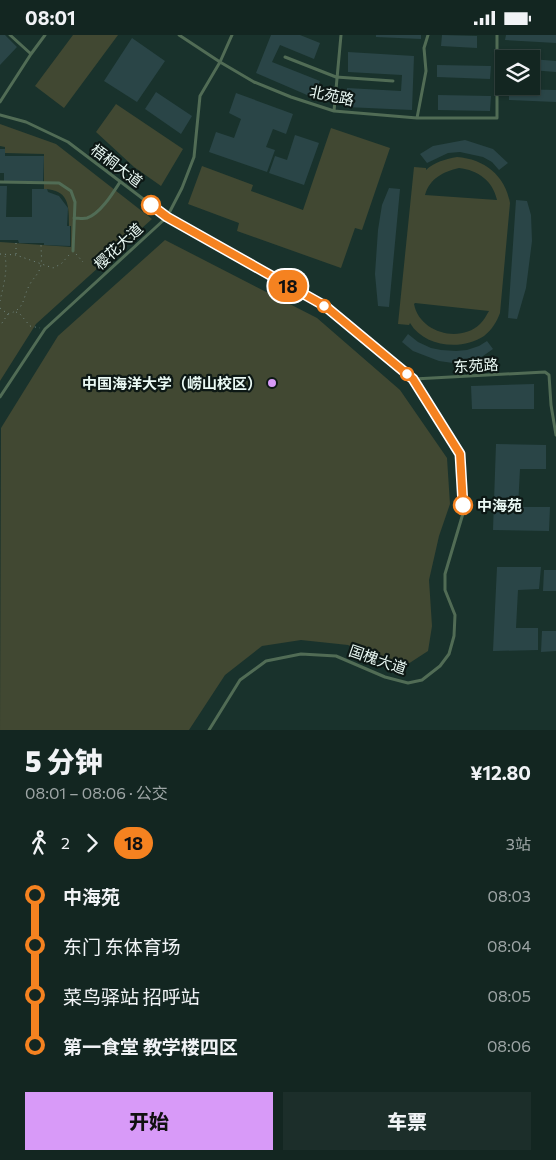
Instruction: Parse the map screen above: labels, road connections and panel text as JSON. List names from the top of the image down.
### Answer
{
  "streets": {
    "lane": [
      "北苑路",
      "梧桐大道",
      "樱花大道",
      "东苑路",
      "国槐大道"
    ]
  },
  "crossings": [
    ["北苑路", "樱花大道"],
    ["梧桐大道", "樱花大道"],
    ["梧桐大道", "东苑路"],
    ["梧桐大道", "国槐大道"],
    ["东苑路", "国槐大道"]
  ],
  "places": ["中国海洋大学（崂山校区）", "中海苑"],
  "lines": ["bus line 18"],
  "page": {
    "status": "08:01",
    "on_map": "18",
    "heading": ["5 分钟", "08:01 – 08:06 · 公交", "¥12.80"],
    "legs": ["2", "18", "3站"],
    "list": [
      {
        "name": "中海苑",
        "value": "08:03"
      },
      {
        "name": "东门 东体育场",
        "value": "08:04"
      },
      {
        "name": "菜鸟驿站 招呼站",
        "value": "08:05"
      },
      {
        "name": "第一食堂 教学楼四区",
        "value": "08:06"
      }
    ],
    "buttons": ["开始", "车票"]
  }
}
